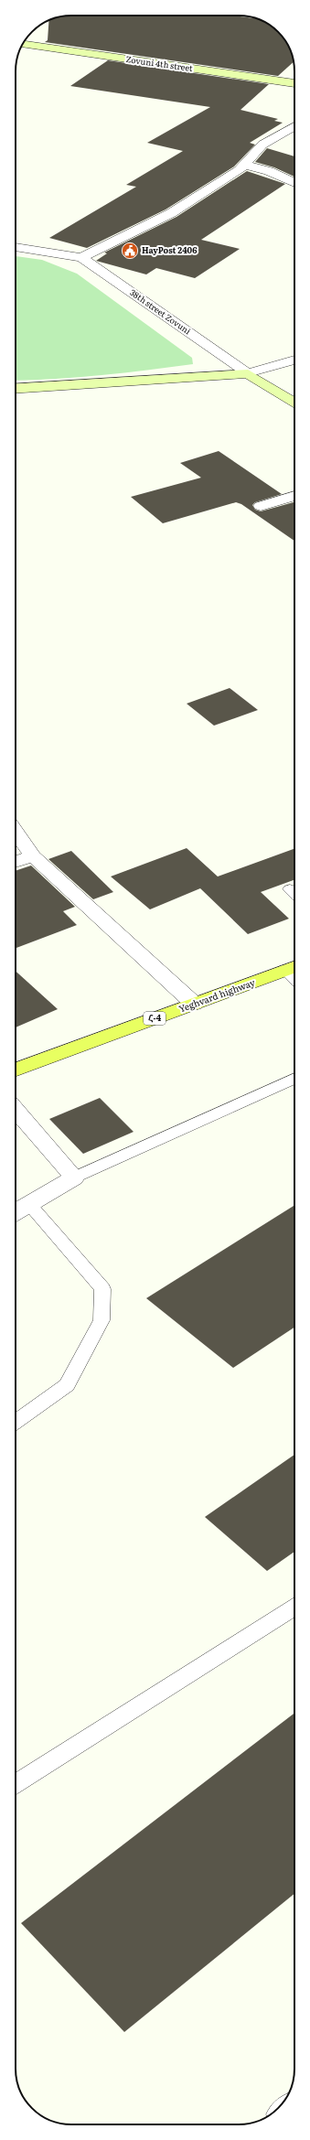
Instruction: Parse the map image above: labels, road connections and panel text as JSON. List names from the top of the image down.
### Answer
{
  "streets": {
    "main road": ["Yeghvard highway", "Հ-4"],
    "street": ["Zovuni 4th street", "38th street Zovuni"]
  },
  "places": {
    "public building": ["HayPost 2406"]
  }
}
